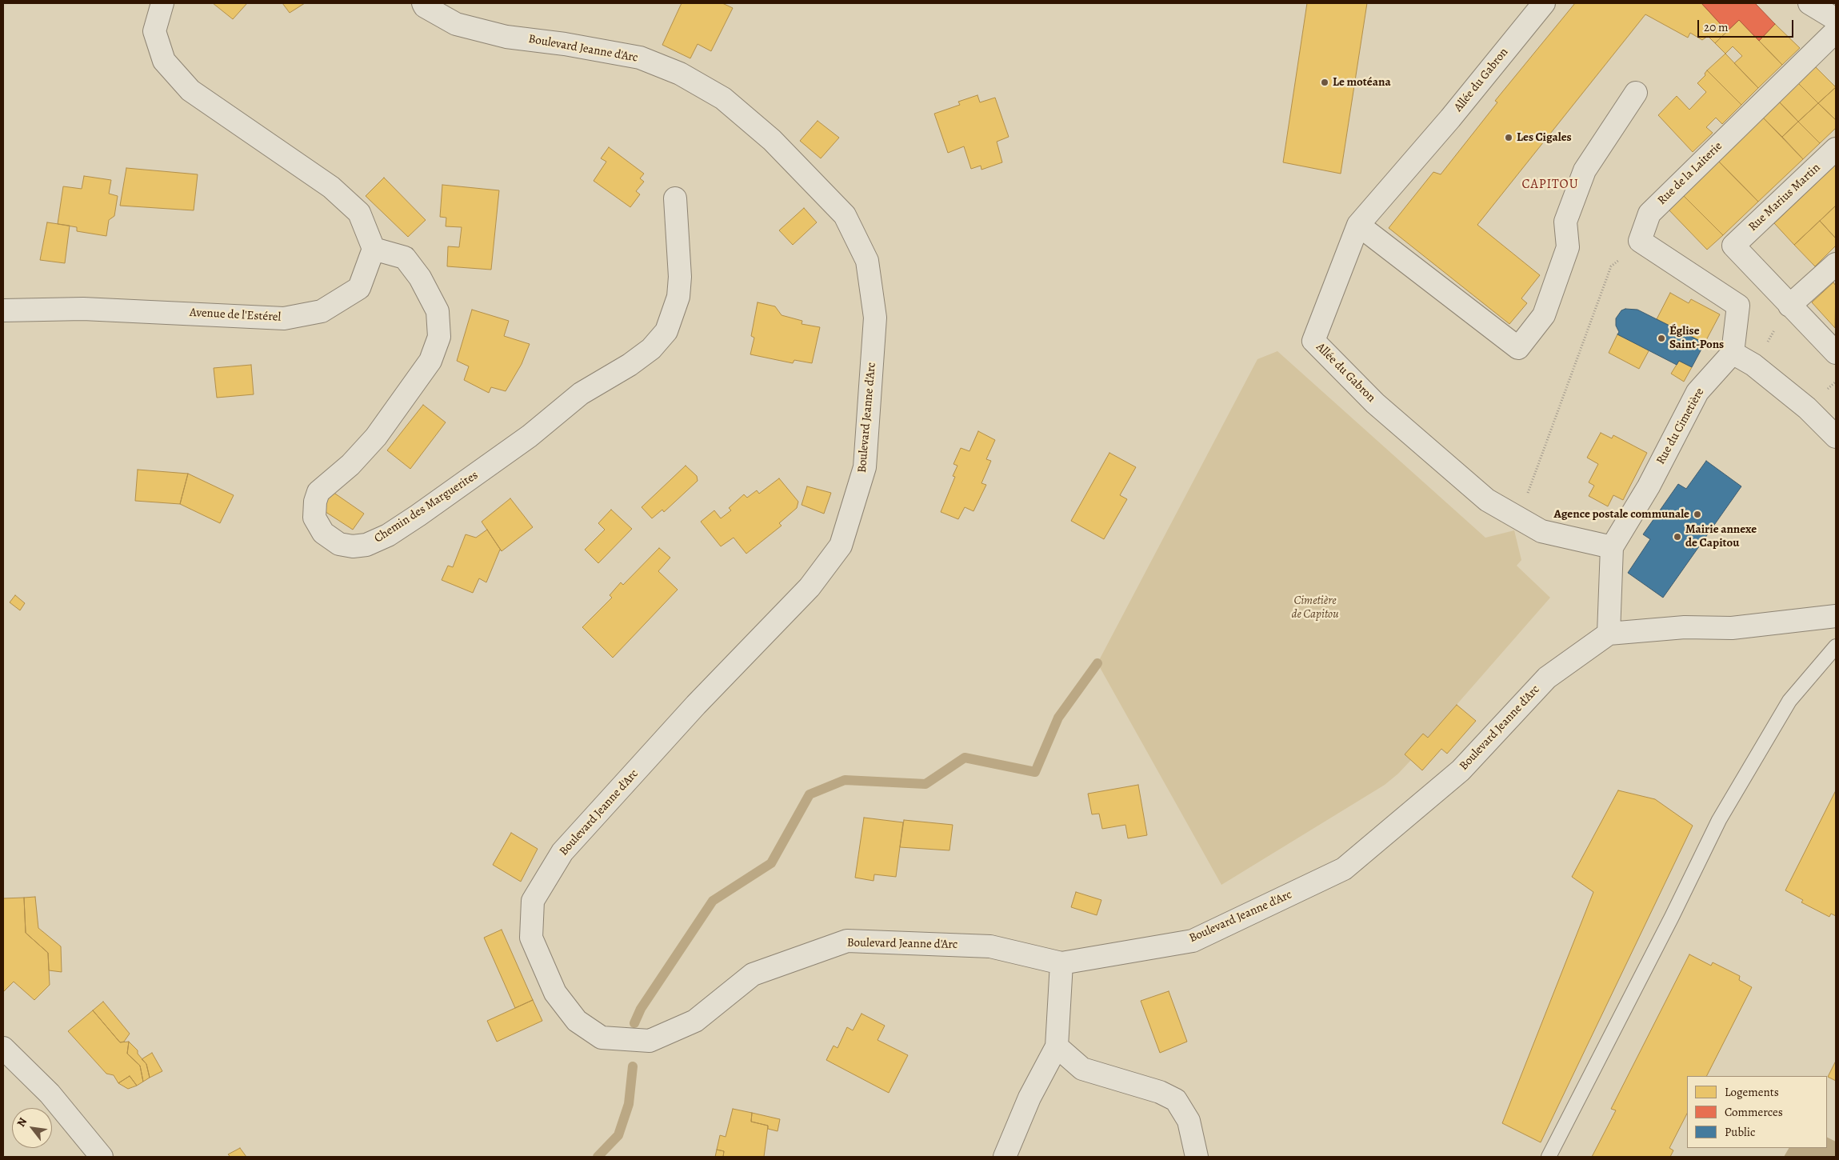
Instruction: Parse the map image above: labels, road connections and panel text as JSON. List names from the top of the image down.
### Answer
{
  "streets": {
    "street": [
      "Boulevard Jeanne d'Arc",
      "Allée du Gabron",
      "Rue de la Laiterie",
      "Rue Marius Martin",
      "Avenue de l'Estérel",
      "Rue du Cimetière",
      "Chemin des Marguerites"
    ]
  },
  "crossings": [
    ["Allée du Gabron", "Rue du Cimetière"],
    ["Avenue de l'Estérel", "Chemin des Marguerites"]
  ],
  "districts": ["CAPITOU"],
  "parks": ["Cimetière de Capitou"],
  "places": [
    "Le motéana",
    "Les Cigales",
    "Église Saint-Pons",
    "Agence postale communale",
    "Mairie annexe de Capitou"
  ],
  "legend": ["Logements", "Commerces", "Public"],
  "scale_bar": "20 m",
  "north": "top left"
}
